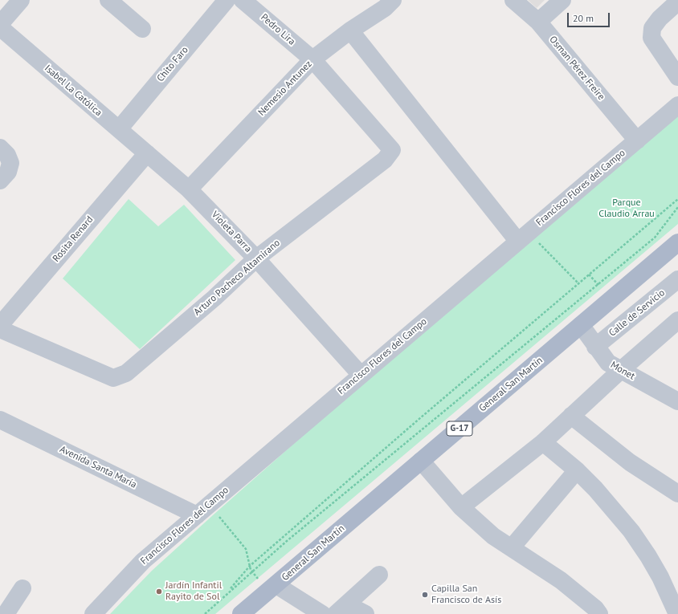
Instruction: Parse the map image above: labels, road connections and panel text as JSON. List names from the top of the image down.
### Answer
{
  "streets": {
    "main road": ["General San Martín", "G-17"],
    "street": [
      "Pedro Lira",
      "Chito Faro",
      "Osman Pérez Freire",
      "Nemesio Antunez",
      "Isabel La Católica",
      "Francisco Flores del Campo",
      "Violeta Parra",
      "Rosita Renard",
      "Arturo Pacheco Altamirano",
      "Calle de Servicio",
      "Monet",
      "Avenida Santa María"
    ]
  },
  "crossings": [
    ["Pedro Lira", "Nemesio Antunez"],
    ["Pedro Lira", "Arturo Pacheco Altamirano"],
    ["Chito Faro", "Isabel La Católica"],
    ["Osman Pérez Freire", "Francisco Flores del Campo"],
    ["Nemesio Antunez", "Violeta Parra"],
    ["Nemesio Antunez", "Arturo Pacheco Altamirano"],
    ["Isabel La Católica", "Violeta Parra"],
    ["Isabel La Católica", "Rosita Renard"],
    ["Francisco Flores del Campo", "Violeta Parra"],
    ["Francisco Flores del Campo", "Avenida Santa María"],
    ["Violeta Parra", "Rosita Renard"],
    ["Violeta Parra", "Arturo Pacheco Altamirano"],
    ["Calle de Servicio", "Monet"],
    ["Monet", "General San Martín"]
  ],
  "parks": ["Parque Claudio Arrau"],
  "places": ["Jardín Infantil Rayito de Sol", "Capilla San Francisco de Asís"],
  "scale_bar": "20 m"
}
